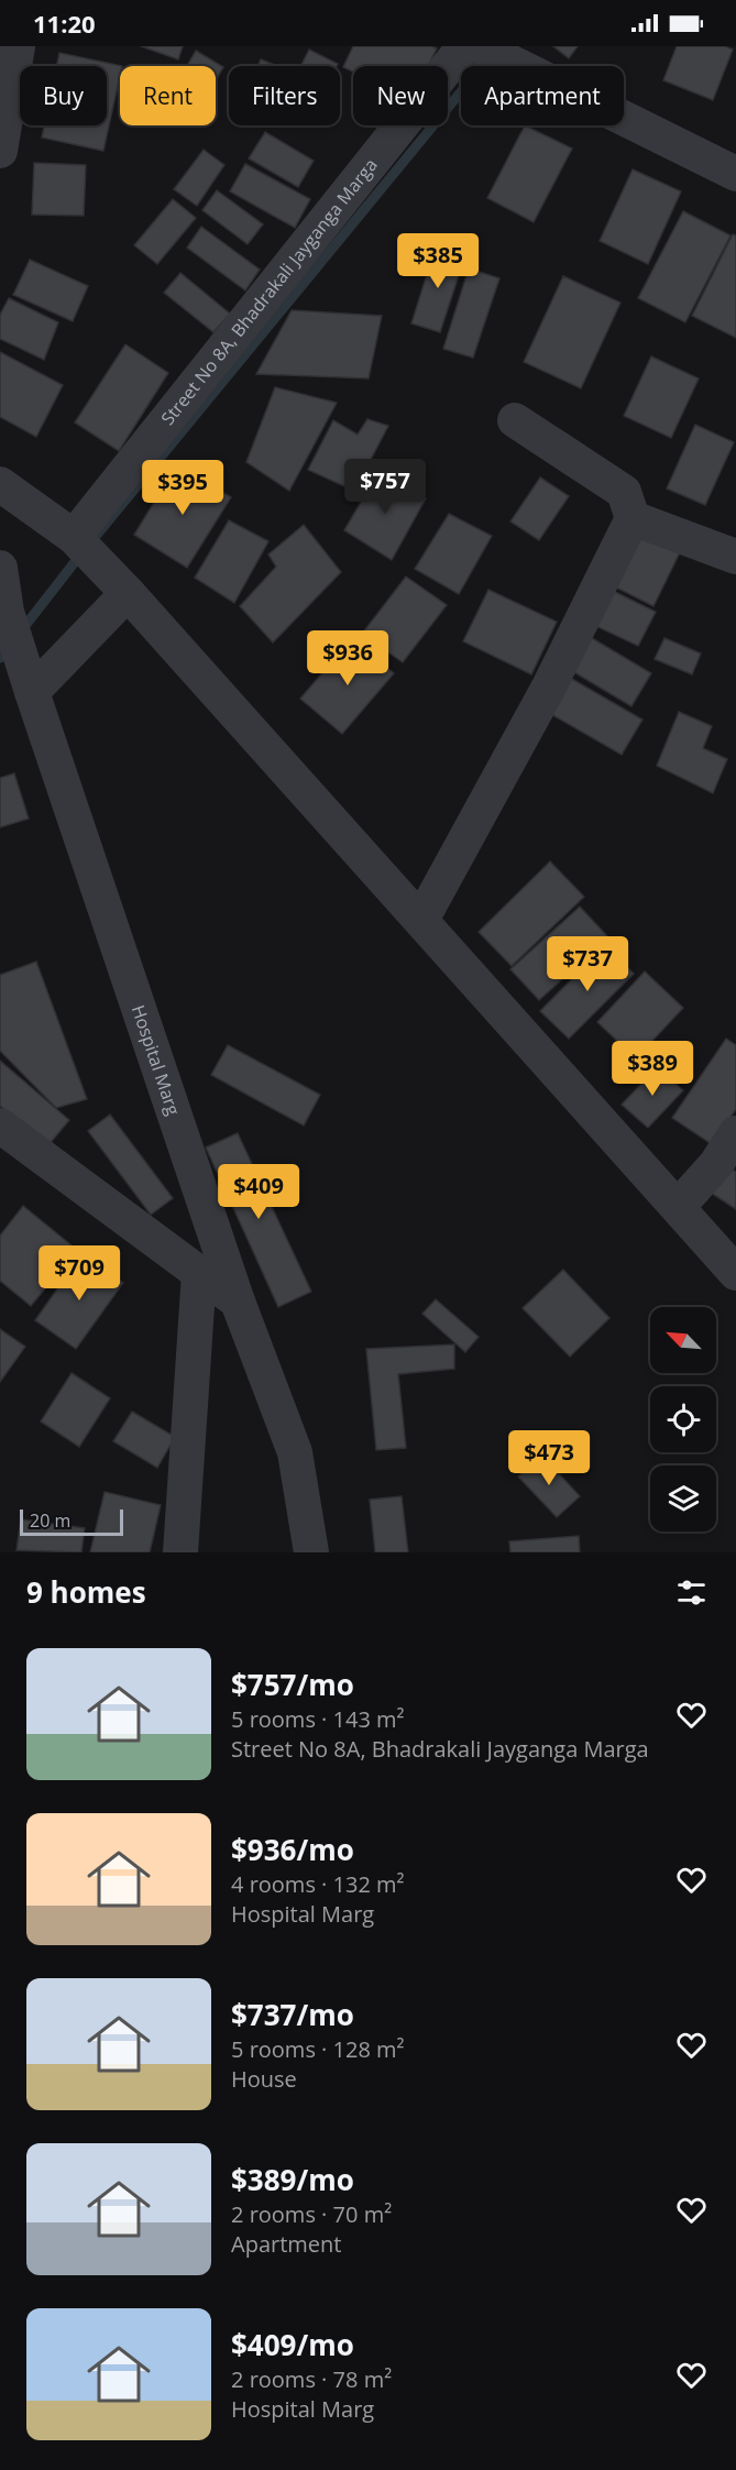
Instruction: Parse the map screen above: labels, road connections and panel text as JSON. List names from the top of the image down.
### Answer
{
  "streets": {
    "street": ["Street No 8A, Bhadrakali Jayganga Marga", "Hospital Marg"]
  },
  "scale_bar": "20 m",
  "north": "top left",
  "page": {
    "status": "11:20",
    "chip": [
      "Buy",
      "Rent",
      "Filters",
      "New",
      "Apartment"
    ],
    "price": [
      "$385",
      "$757",
      "$395",
      "$936",
      "$737",
      "$389",
      "$409",
      "$709",
      "$473"
    ],
    "scale": "20 m",
    "heading": "9 homes",
    "list": [
      {
        "name": "$757/mo",
        "note": "5 rooms · 143 m² · Street No 8A, Bhadrakali Jayganga Marga"
      },
      {
        "name": "$936/mo",
        "note": "4 rooms · 132 m² · Hospital Marg"
      },
      {
        "name": "$737/mo",
        "note": "5 rooms · 128 m² · House"
      },
      {
        "name": "$389/mo",
        "note": "2 rooms · 70 m² · Apartment"
      },
      {
        "name": "$409/mo",
        "note": "2 rooms · 78 m² · Hospital Marg"
      }
    ]
  }
}
